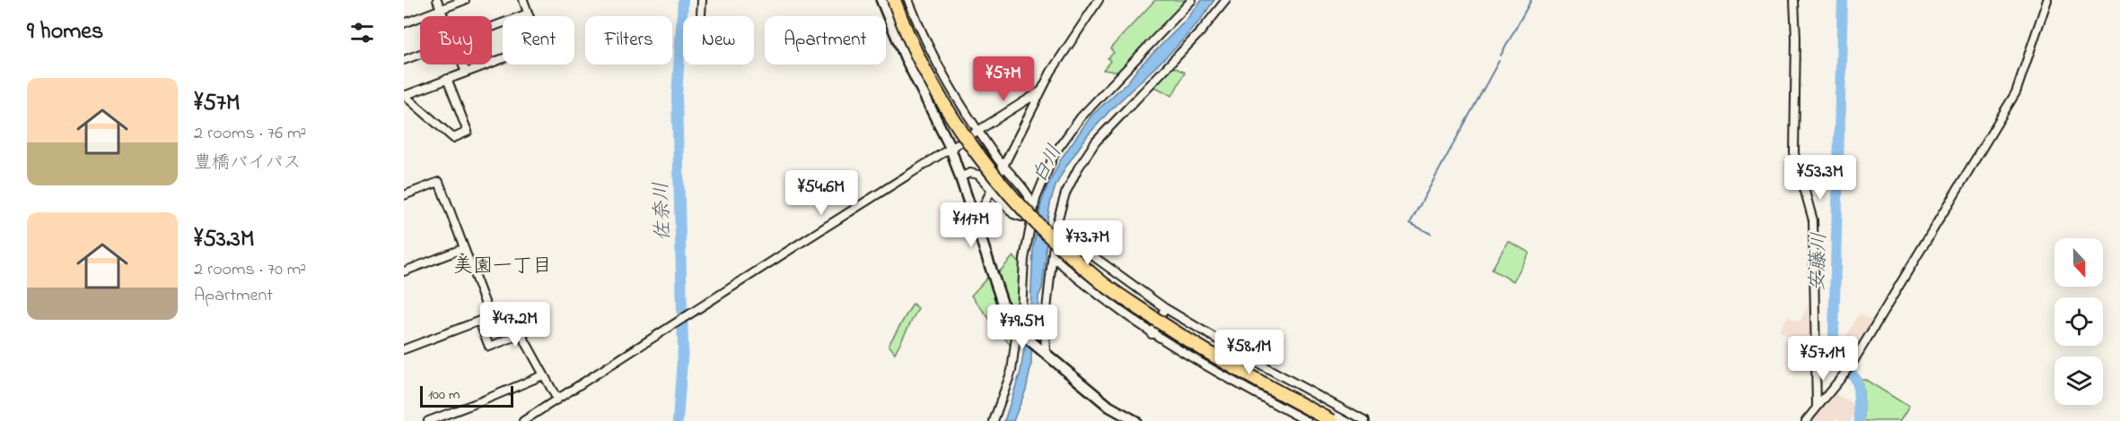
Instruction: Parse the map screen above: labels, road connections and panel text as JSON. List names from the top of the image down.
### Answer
{
  "districts": ["美園一丁目"],
  "water": ["白川", "佐奈川", "安藤川"],
  "scale_bar": "100 m",
  "north": "bottom",
  "page": {
    "heading": "9 homes",
    "chip": [
      "Buy",
      "Rent",
      "Filters",
      "New",
      "Apartment"
    ],
    "price": [
      "¥57M",
      "¥53.3M",
      "¥54.6M",
      "¥117M",
      "¥73.7M",
      "¥47.2M",
      "¥79.5M",
      "¥58.1M",
      "¥57.1M"
    ],
    "list": [
      {
        "name": "¥57M",
        "note": "2 rooms · 76 m² · 豊橋バイパス"
      },
      {
        "name": "¥53.3M",
        "note": "2 rooms · 70 m² · Apartment"
      }
    ],
    "scale": "100 m"
  }
}
